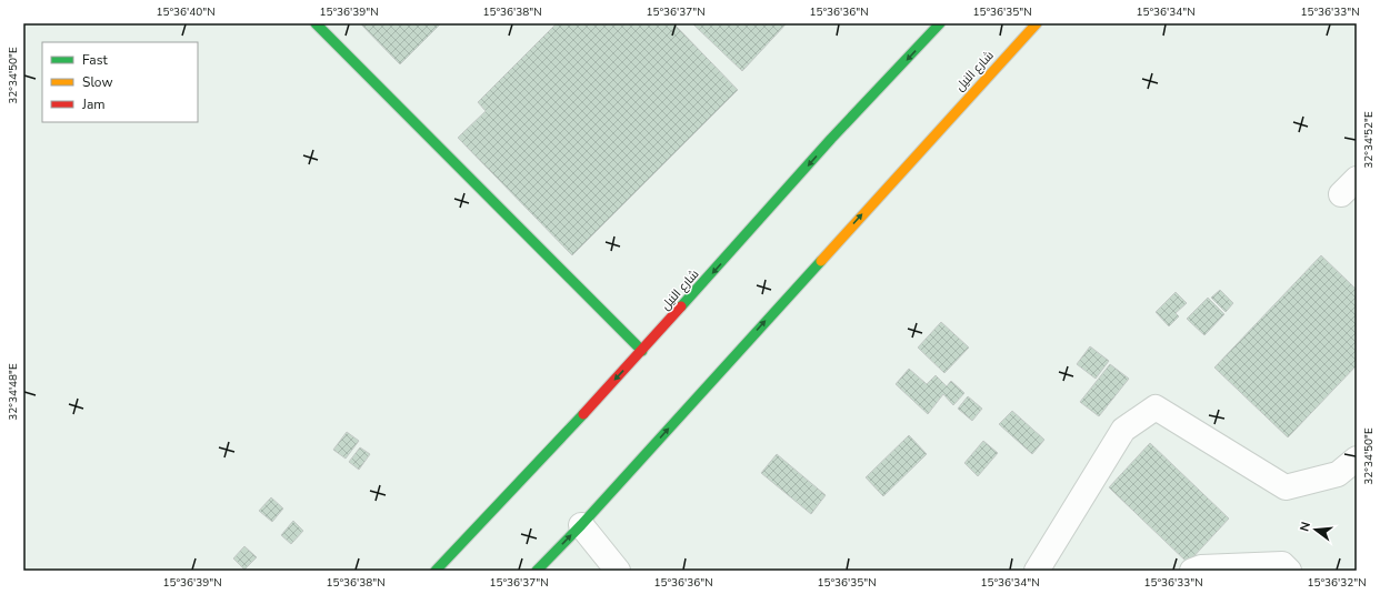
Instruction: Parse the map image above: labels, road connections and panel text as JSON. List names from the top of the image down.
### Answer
{
  "streets": {
    "main road": ["شارع النيل"]
  },
  "legend": ["Fast", "Slow", "Jam"],
  "north": "left",
  "coordinates": [
    "15°36'40\"N",
    "15°36'39\"N",
    "15°36'38\"N",
    "15°36'37\"N",
    "15°36'36\"N",
    "15°36'35\"N",
    "15°36'34\"N",
    "15°36'33\"N",
    "32°34'50\"E",
    "32°34'52\"E",
    "32°34'48\"E",
    "15°36'32\"N"
  ]
}
